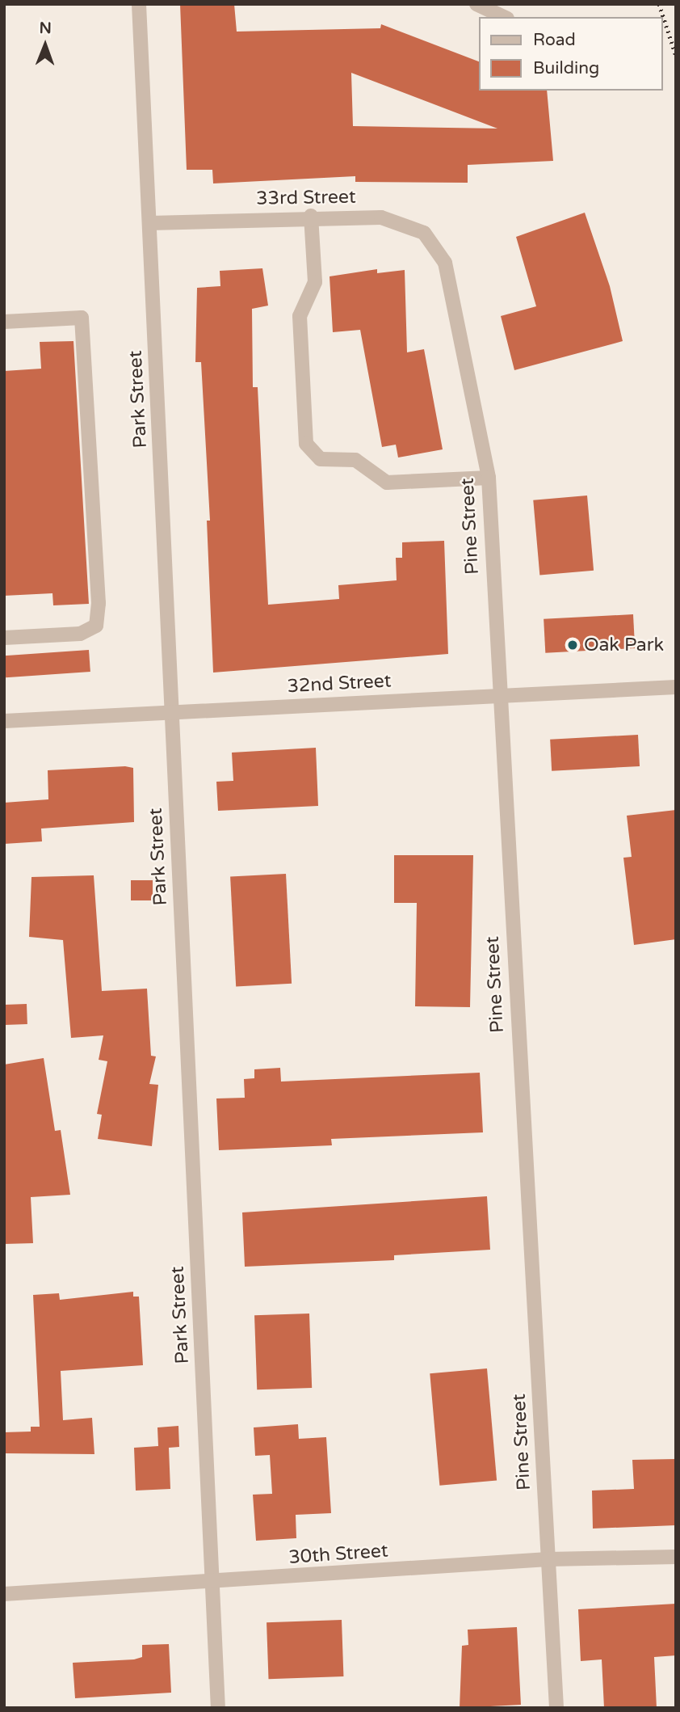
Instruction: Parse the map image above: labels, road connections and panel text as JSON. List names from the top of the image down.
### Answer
{
  "streets": {
    "street": [
      "33rd Street",
      "Park Street",
      "Pine Street",
      "32nd Street",
      "30th Street"
    ]
  },
  "crossings": [
    ["33rd Street", "Park Street"],
    ["33rd Street", "Pine Street"],
    ["Park Street", "32nd Street"],
    ["Park Street", "30th Street"],
    ["Pine Street", "32nd Street"],
    ["Pine Street", "30th Street"]
  ],
  "places": ["Oak Park"],
  "legend": ["Road", "Building"],
  "north": "top"
}
